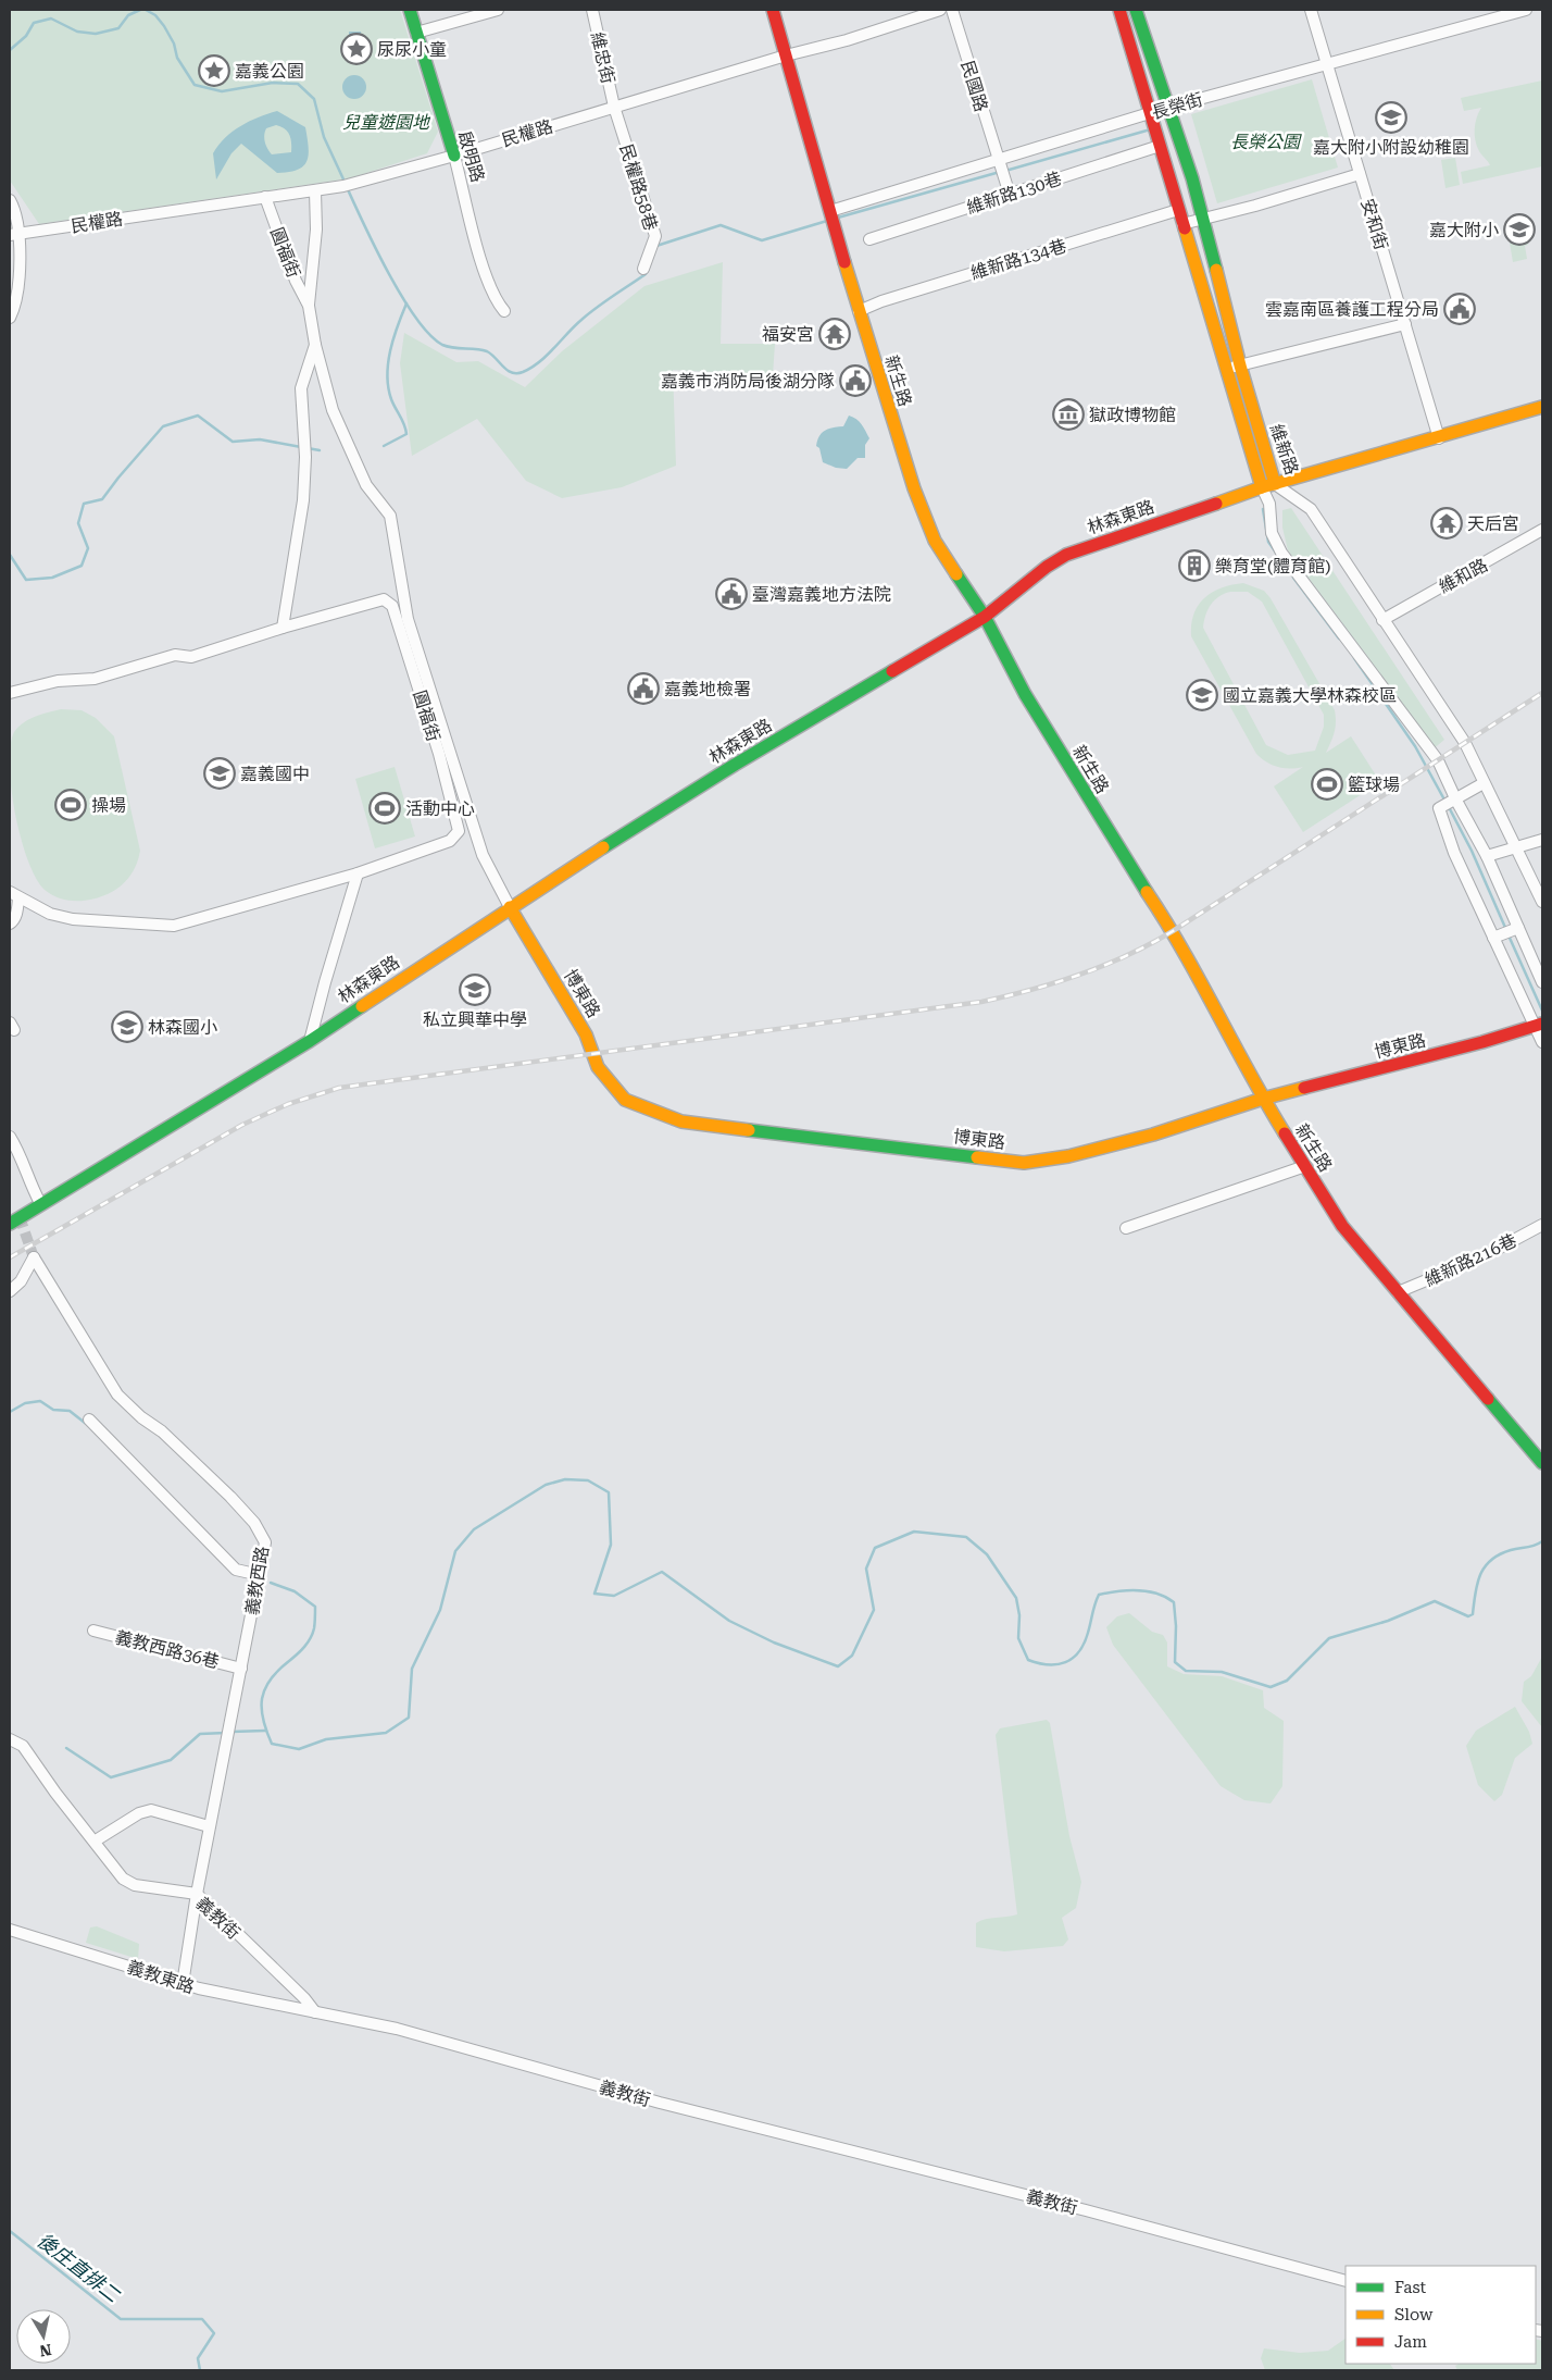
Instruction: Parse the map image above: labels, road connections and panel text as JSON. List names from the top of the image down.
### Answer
{
  "streets": {
    "street": [
      "維忠街",
      "民國路",
      "長榮街",
      "民權路",
      "啟明路",
      "民權路58巷",
      "維新路130巷",
      "安和街",
      "圓福街",
      "維新路134巷",
      "新生路",
      "維新路",
      "林森東路",
      "維和路",
      "博東路",
      "維新路216巷",
      "義教西路",
      "義教西路36巷",
      "義教街",
      "義教東路"
    ]
  },
  "crossings": [
    ["維忠街", "民權路"],
    ["維忠街", "民權路58巷"],
    ["民國路", "長榮街"],
    ["民國路", "維新路130巷"],
    ["長榮街", "安和街"],
    ["長榮街", "新生路"],
    ["長榮街", "維新路"],
    ["民權路", "啟明路"],
    ["民權路", "民權路58巷"],
    ["民權路", "圓福街"],
    ["民權路", "新生路"],
    ["維新路130巷", "維新路"],
    ["安和街", "林森東路"],
    ["圓福街", "林森東路"],
    ["圓福街", "博東路"],
    ["維新路134巷", "新生路"],
    ["維新路134巷", "維新路"],
    ["新生路", "林森東路"],
    ["新生路", "博東路"],
    ["新生路", "維新路216巷"],
    ["維新路", "林森東路"],
    ["維新路", "維和路"],
    ["林森東路", "博東路"],
    ["義教西路", "義教西路36巷"],
    ["義教西路", "義教街"],
    ["義教西路", "義教東路"],
    ["義教街", "義教東路"]
  ],
  "water": ["後庄直排二"],
  "parks": ["兒童遊園地", "長榮公園"],
  "places": {
    "place": ["尿尿小童", "嘉義公園"],
    "school or university": [
      "嘉大附小附設幼稚園",
      "嘉大附小",
      "國立嘉義大學林森校區",
      "嘉義國中",
      "私立興華中學",
      "林森國小"
    ],
    "public building": [
      "雲嘉南區養護工程分局",
      "嘉義市消防局後湖分隊",
      "臺灣嘉義地方法院",
      "嘉義地檢署"
    ],
    "temple": ["福安宮", "天后宮"],
    "museum": ["獄政博物館"],
    "building": ["樂育堂(體育館)"],
    "sports": ["籃球場", "操場", "活動中心"]
  },
  "legend": ["Fast", "Slow", "Jam"],
  "north": "bottom"
}
